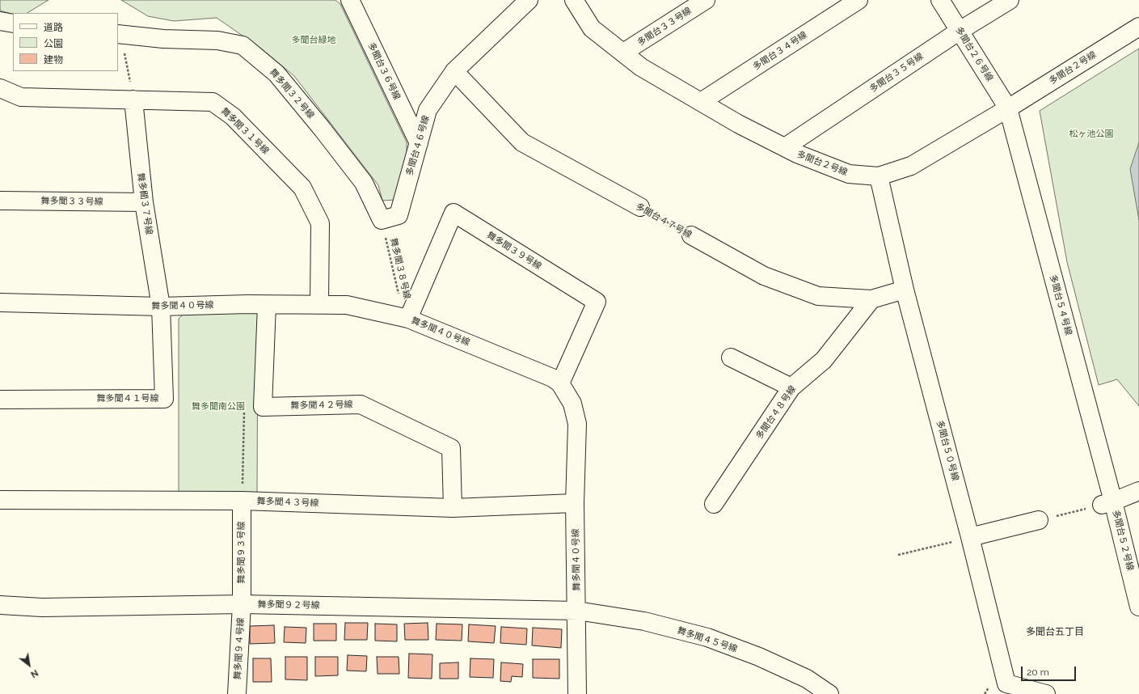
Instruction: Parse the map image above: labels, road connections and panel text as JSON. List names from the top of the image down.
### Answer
{
  "streets": {
    "street": [
      "多聞台３３号線",
      "多聞台３４号線",
      "多聞台２６号線",
      "多聞台２号線",
      "多聞台３６号線",
      "多聞台３５号線",
      "舞多聞３２号線",
      "舞多聞３１号線",
      "多聞台４６号線",
      "舞多聞３３号線",
      "舞多聞３７号線",
      "多聞台４７号線",
      "舞多聞３９号線",
      "多聞台５４号線",
      "舞多聞４０号線",
      "舞多聞４１号線",
      "舞多聞４２号線",
      "多聞台４８号線",
      "多聞台５０号線",
      "舞多聞４３号線",
      "多聞台５２号線",
      "舞多聞９３号線",
      "舞多聞９２号線",
      "舞多聞４５号線",
      "舞多聞９４号線"
    ],
    "path": ["舞多聞３８号線"]
  },
  "crossings": [
    ["多聞台３３号線", "多聞台２号線"],
    ["多聞台３４号線", "多聞台２号線"],
    ["多聞台２６号線", "多聞台２号線"],
    ["多聞台２６号線", "多聞台３５号線"],
    ["多聞台２６号線", "多聞台５４号線"],
    ["多聞台２号線", "多聞台３５号線"],
    ["多聞台２号線", "多聞台５４号線"],
    ["多聞台２号線", "多聞台５０号線"],
    ["多聞台３６号線", "多聞台４６号線"],
    ["舞多聞３２号線", "多聞台４６号線"],
    ["舞多聞３２号線", "舞多聞３８号線"],
    ["舞多聞３１号線", "舞多聞３７号線"],
    ["舞多聞３１号線", "舞多聞４０号線"],
    ["多聞台４６号線", "多聞台４７号線"],
    ["多聞台４６号線", "舞多聞３８号線"],
    ["舞多聞３３号線", "舞多聞３７号線"],
    ["舞多聞３７号線", "舞多聞４０号線"],
    ["舞多聞３７号線", "舞多聞４１号線"],
    ["多聞台４７号線", "多聞台４８号線"],
    ["多聞台４７号線", "多聞台５０号線"],
    ["舞多聞３９号線", "舞多聞３８号線"],
    ["舞多聞３９号線", "舞多聞４０号線"],
    ["舞多聞３８号線", "舞多聞４０号線"],
    ["多聞台５４号線", "多聞台５２号線"],
    ["舞多聞４０号線", "舞多聞４１号線"],
    ["舞多聞４０号線", "舞多聞４２号線"],
    ["舞多聞４０号線", "舞多聞４３号線"],
    ["舞多聞４０号線", "舞多聞９２号線"],
    ["舞多聞４０号線", "舞多聞４５号線"],
    ["舞多聞４２号線", "舞多聞４３号線"],
    ["舞多聞４３号線", "舞多聞９３号線"],
    ["舞多聞９３号線", "舞多聞９２号線"],
    ["舞多聞９３号線", "舞多聞９４号線"],
    ["舞多聞９２号線", "舞多聞４５号線"],
    ["舞多聞９２号線", "舞多聞９４号線"]
  ],
  "districts": ["多聞台五丁目"],
  "parks": ["多聞台緑地", "松ヶ池公園", "舞多聞南公園"],
  "legend": ["道路", "公園", "建物"],
  "scale_bar": "20 m",
  "north": "bottom right"
}
